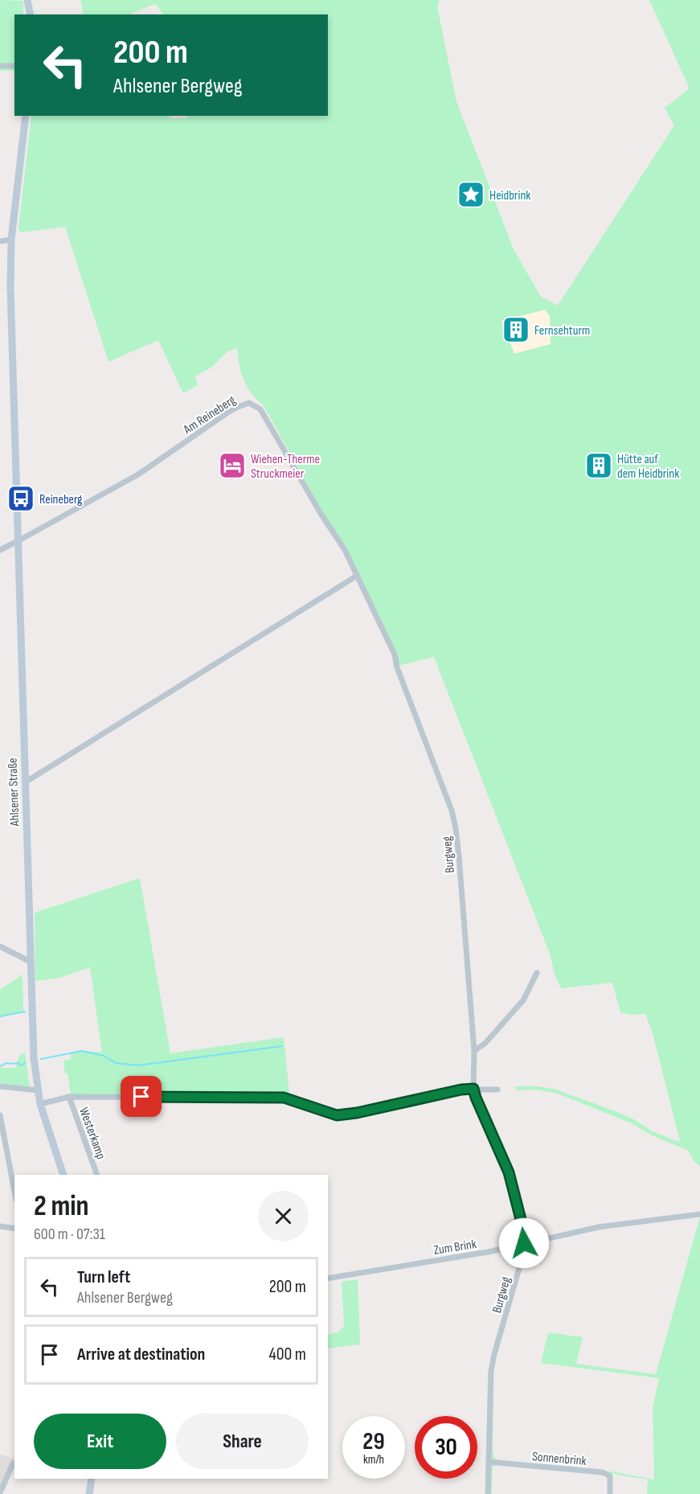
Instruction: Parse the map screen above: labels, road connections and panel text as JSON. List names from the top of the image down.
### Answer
{
  "streets": {
    "main road": ["Ahlsener Straße"],
    "street": [
      "Am Reineberg",
      "Burgweg",
      "Westerkamp",
      "Zum Brink",
      "Sonnenbrink"
    ]
  },
  "crossings": [
    ["Am Reineberg", "Ahlsener Straße"],
    ["Am Reineberg", "Burgweg"],
    ["Burgweg", "Zum Brink"],
    ["Burgweg", "Sonnenbrink"]
  ],
  "places": {
    "place": ["Heidbrink"],
    "building": ["Fernsehturm", "Hütte auf dem Heidbrink"],
    "hotel": ["Wiehen-Therme Struckmeier"],
    "bus stop": ["Reineberg"]
  },
  "page": {
    "turn": ["200 m", "Ahlsener Bergweg"],
    "heading": ["2 min", "600 m · 07:31"],
    "list": [
      {
        "name": "Turn left",
        "note": "Ahlsener Bergweg",
        "value": "200 m"
      },
      {
        "name": "Arrive at destination",
        "value": "400 m"
      }
    ],
    "buttons": ["Exit", "Share"],
    "speed": "29 km/h",
    "limit": "30"
  }
}
